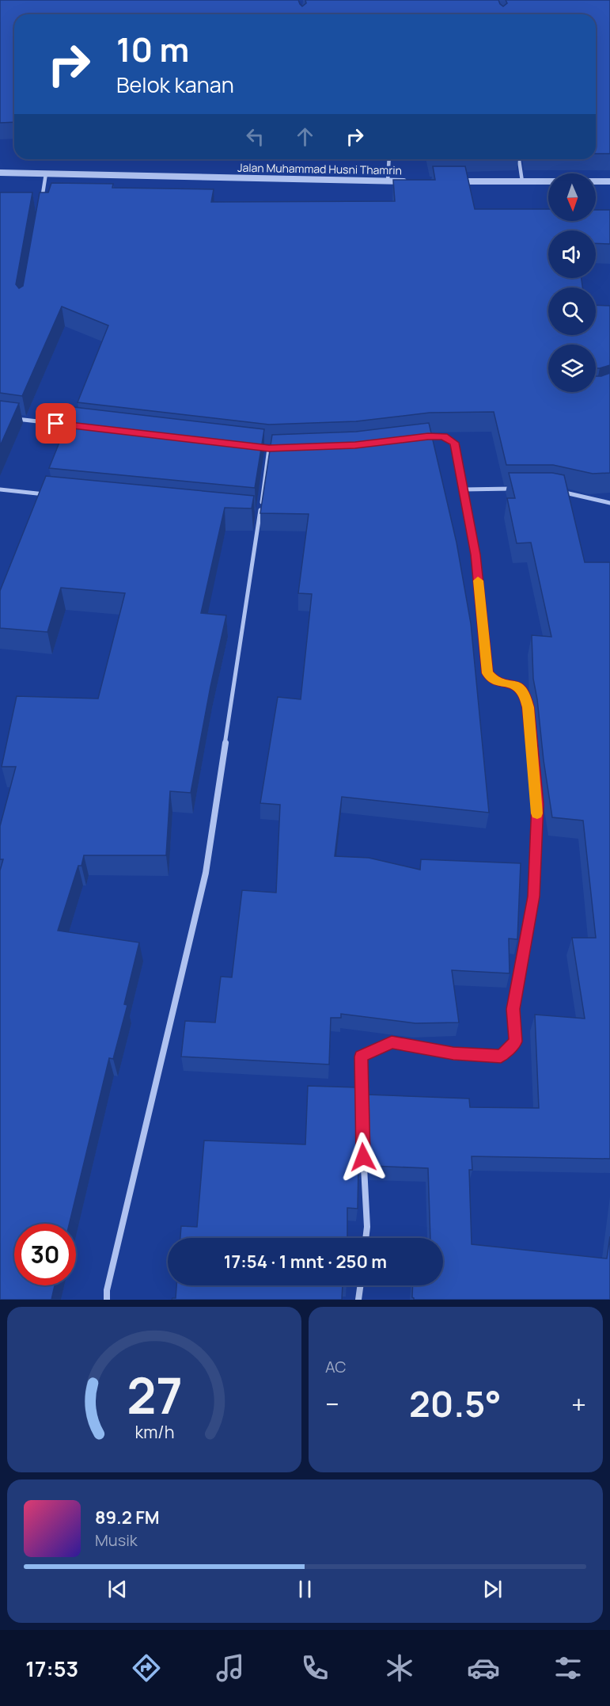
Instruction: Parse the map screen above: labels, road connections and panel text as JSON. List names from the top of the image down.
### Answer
{
  "streets": {
    "street": ["Jalan Muhammad Husni Thamrin"]
  },
  "north": "bottom",
  "page": {
    "turn": ["10 m", "Belok kanan"],
    "limit": "30",
    "trip": "17:54 · 1 mnt · 250 m",
    "tile": "AC",
    "heat": ["−", "20.5°", "+"],
    "song": ["89.2 FM", "Musik"],
    "tabs": "17:53",
    "gauge": ["27", "km/h"]
  }
}
